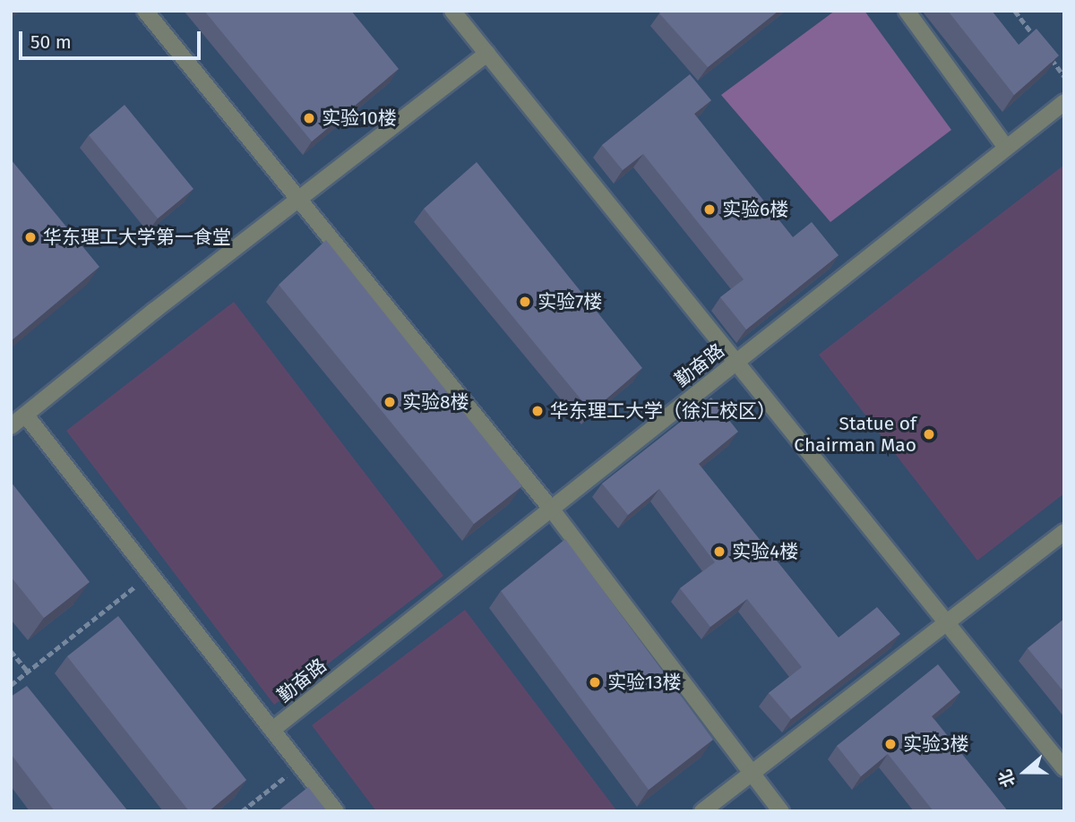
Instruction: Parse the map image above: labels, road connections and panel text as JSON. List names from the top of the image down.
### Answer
{
  "streets": {
    "street": ["勤奋路"]
  },
  "places": [
    "实验10楼",
    "实验6楼",
    "华东理工大学第一食堂",
    "实验7楼",
    "实验8楼",
    "华东理工大学（徐汇校区）",
    "Statue of Chairman Mao",
    "实验4楼",
    "实验13楼",
    "实验3楼"
  ],
  "scale_bar": "50 m",
  "north": "left"
}
